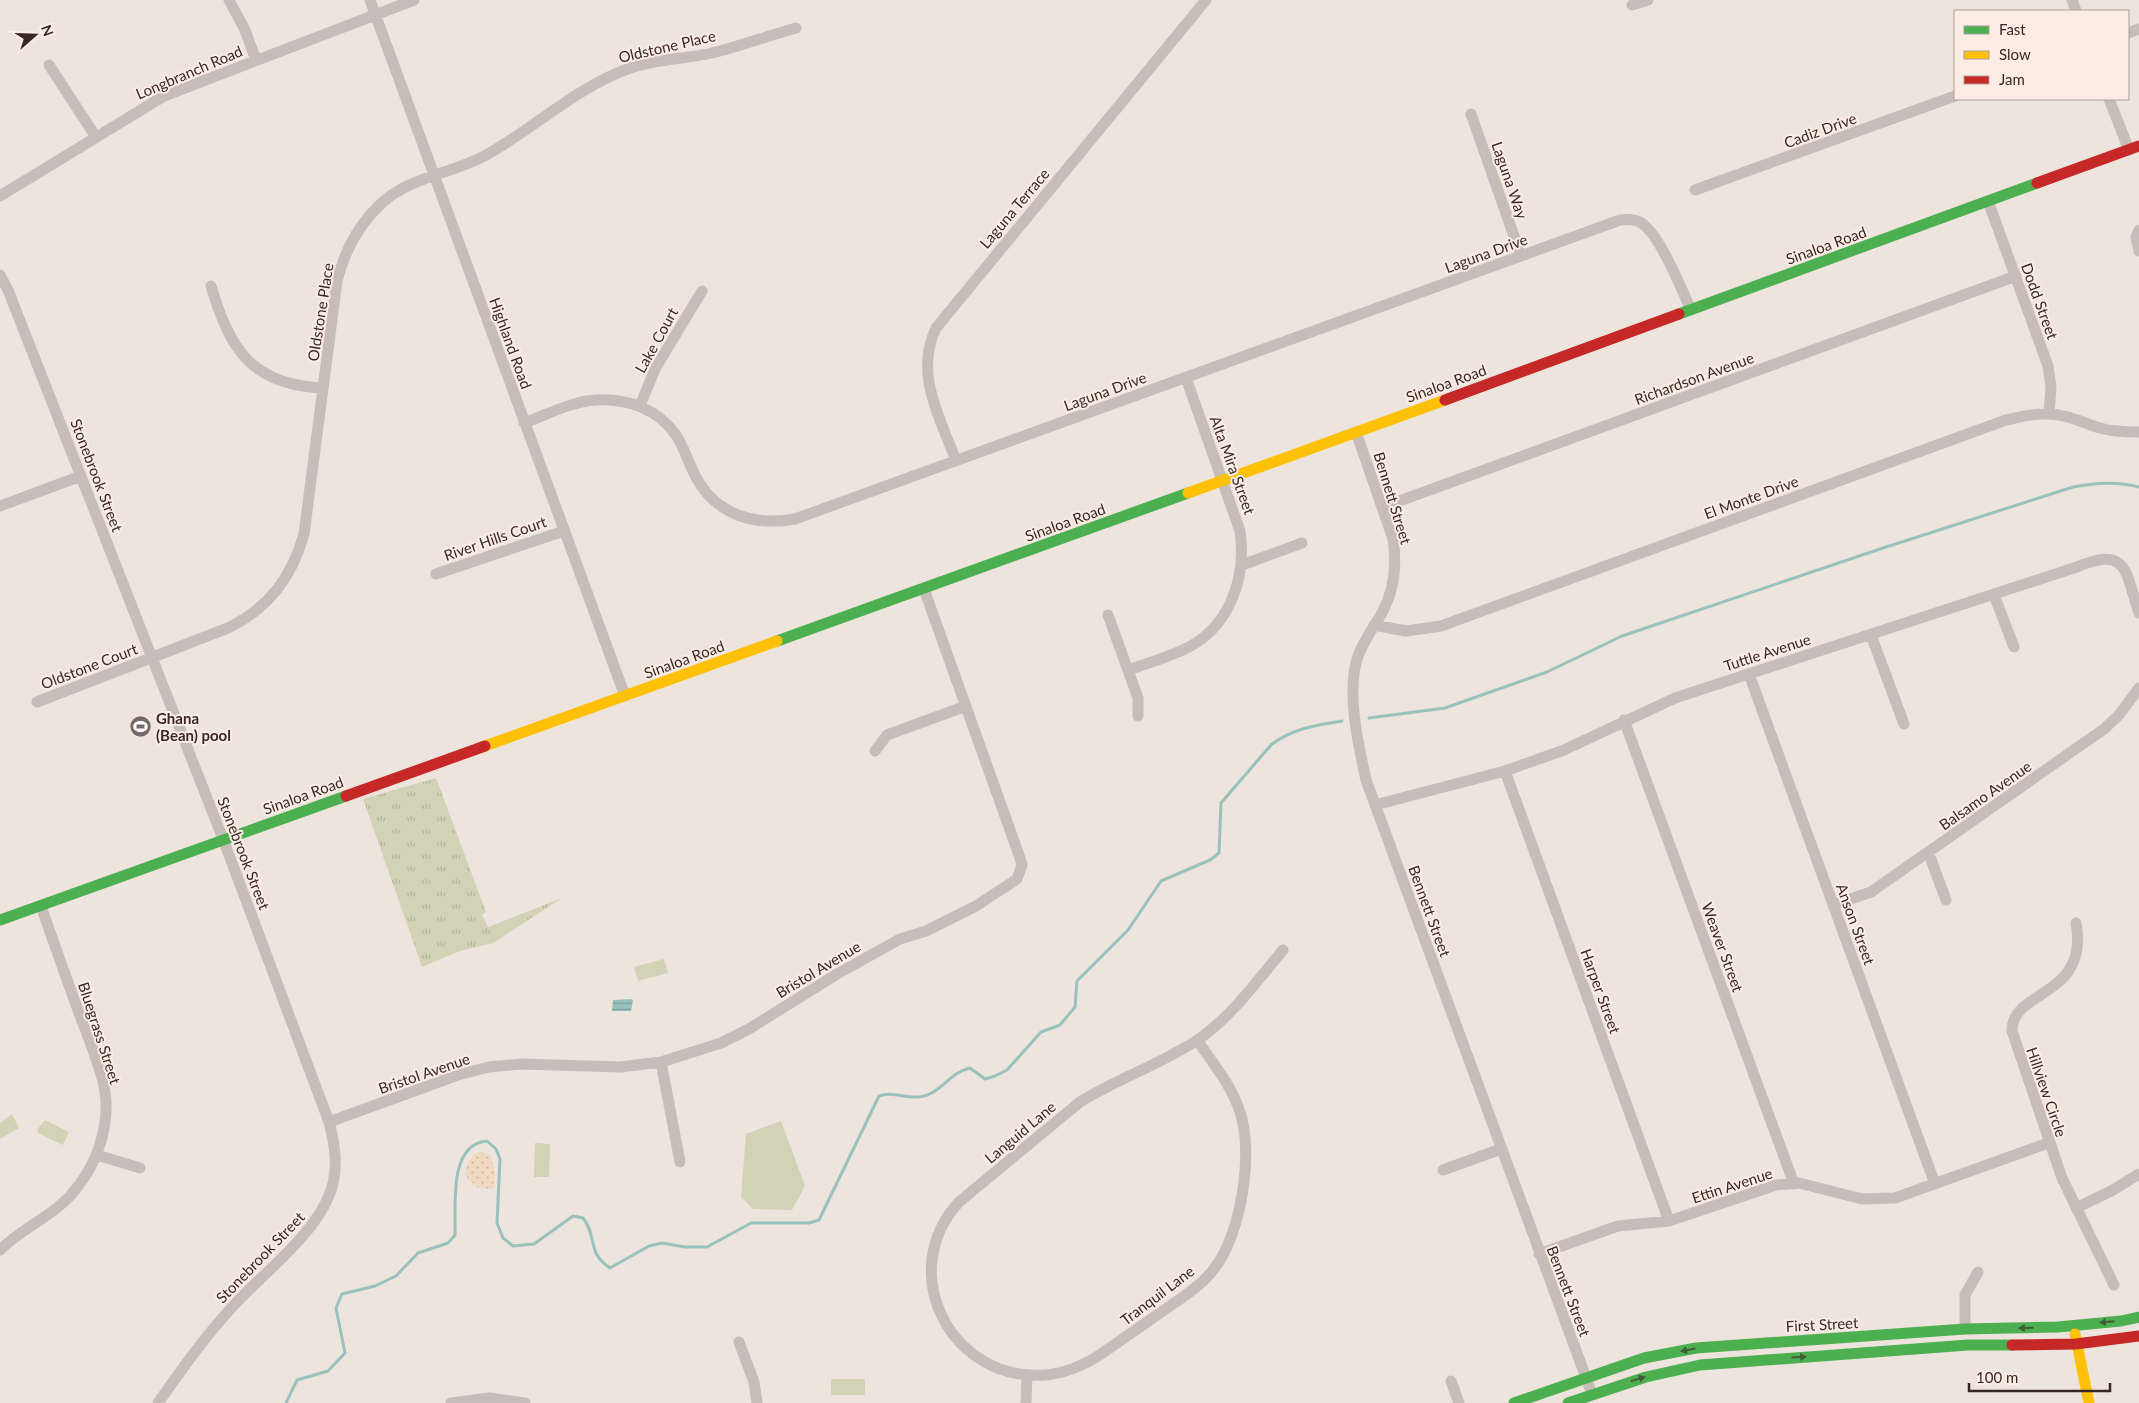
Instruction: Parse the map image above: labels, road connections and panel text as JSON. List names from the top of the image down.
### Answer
{
  "streets": {
    "street": [
      "Oldstone Place",
      "Longbranch Road",
      "Cadiz Drive",
      "Laguna Way",
      "Laguna Terrace",
      "Sinaloa Road",
      "Laguna Drive",
      "Dodd Street",
      "Lake Court",
      "Highland Road",
      "Richardson Avenue",
      "Alta Mira Street",
      "Stonebrook Street",
      "El Monte Drive",
      "Bennett Street",
      "River Hills Court",
      "Tuttle Avenue",
      "Oldstone Court",
      "Balsamo Avenue",
      "Anson Street",
      "Weaver Street",
      "Bristol Avenue",
      "Harper Street",
      "Bluegrass Street",
      "Hillview Circle",
      "Languid Lane",
      "Ettin Avenue",
      "Tranquil Lane",
      "First Street"
    ]
  },
  "crossings": [
    ["Oldstone Place", "Highland Road"],
    ["Oldstone Place", "Stonebrook Street"],
    ["Oldstone Place", "Oldstone Court"],
    ["Longbranch Road", "Highland Road"],
    ["Laguna Way", "Laguna Drive"],
    ["Laguna Terrace", "Laguna Drive"],
    ["Sinaloa Road", "Laguna Drive"],
    ["Sinaloa Road", "Dodd Street"],
    ["Sinaloa Road", "Highland Road"],
    ["Sinaloa Road", "Alta Mira Street"],
    ["Sinaloa Road", "Stonebrook Street"],
    ["Sinaloa Road", "Bennett Street"],
    ["Sinaloa Road", "Bristol Avenue"],
    ["Sinaloa Road", "Bluegrass Street"],
    ["Laguna Drive", "Lake Court"],
    ["Laguna Drive", "Highland Road"],
    ["Laguna Drive", "Alta Mira Street"],
    ["Dodd Street", "Richardson Avenue"],
    ["Dodd Street", "El Monte Drive"],
    ["Highland Road", "River Hills Court"],
    ["Richardson Avenue", "Bennett Street"],
    ["Stonebrook Street", "Oldstone Court"],
    ["Stonebrook Street", "Bristol Avenue"],
    ["El Monte Drive", "Bennett Street"],
    ["Bennett Street", "Tuttle Avenue"],
    ["Bennett Street", "Ettin Avenue"],
    ["Bennett Street", "First Street"],
    ["Tuttle Avenue", "Anson Street"],
    ["Tuttle Avenue", "Weaver Street"],
    ["Tuttle Avenue", "Harper Street"],
    ["Balsamo Avenue", "Anson Street"],
    ["Anson Street", "Ettin Avenue"],
    ["Weaver Street", "Ettin Avenue"],
    ["Harper Street", "Ettin Avenue"],
    ["Hillview Circle", "Ettin Avenue"],
    ["Languid Lane", "Tranquil Lane"]
  ],
  "places": {
    "sports": ["Ghana (Bean) pool"]
  },
  "legend": ["Fast", "Slow", "Jam"],
  "scale_bar": "100 m",
  "north": "right"
}
